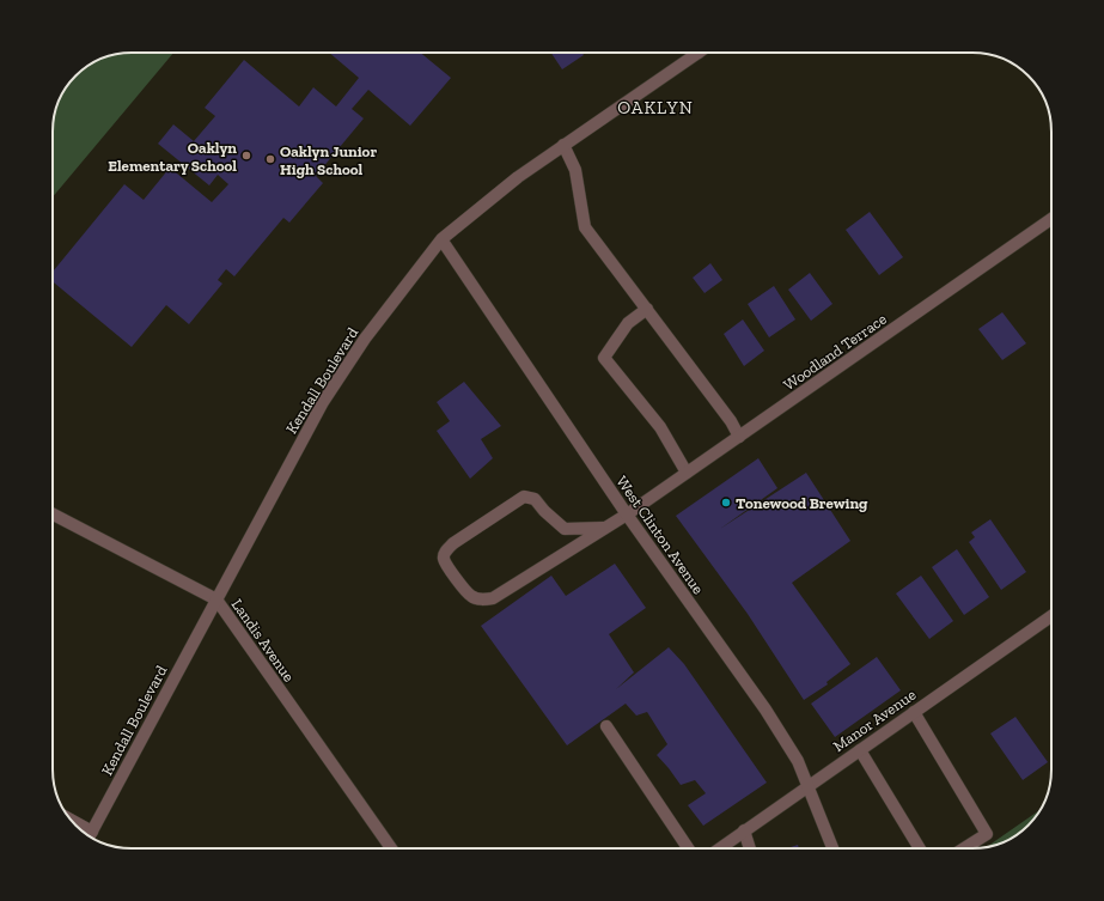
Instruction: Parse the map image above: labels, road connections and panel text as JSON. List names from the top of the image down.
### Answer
{
  "streets": {
    "street": [
      "Woodland Terrace",
      "Kendall Boulevard",
      "West Clinton Avenue",
      "Landis Avenue",
      "Manor Avenue"
    ]
  },
  "crossings": [
    ["Woodland Terrace", "West Clinton Avenue"],
    ["Kendall Boulevard", "West Clinton Avenue"],
    ["Kendall Boulevard", "Landis Avenue"],
    ["West Clinton Avenue", "Manor Avenue"]
  ],
  "districts": ["OAKLYN"],
  "places": ["Oaklyn Elementary School", "Oaklyn Junior High School", "Tonewood Brewing"]
}
